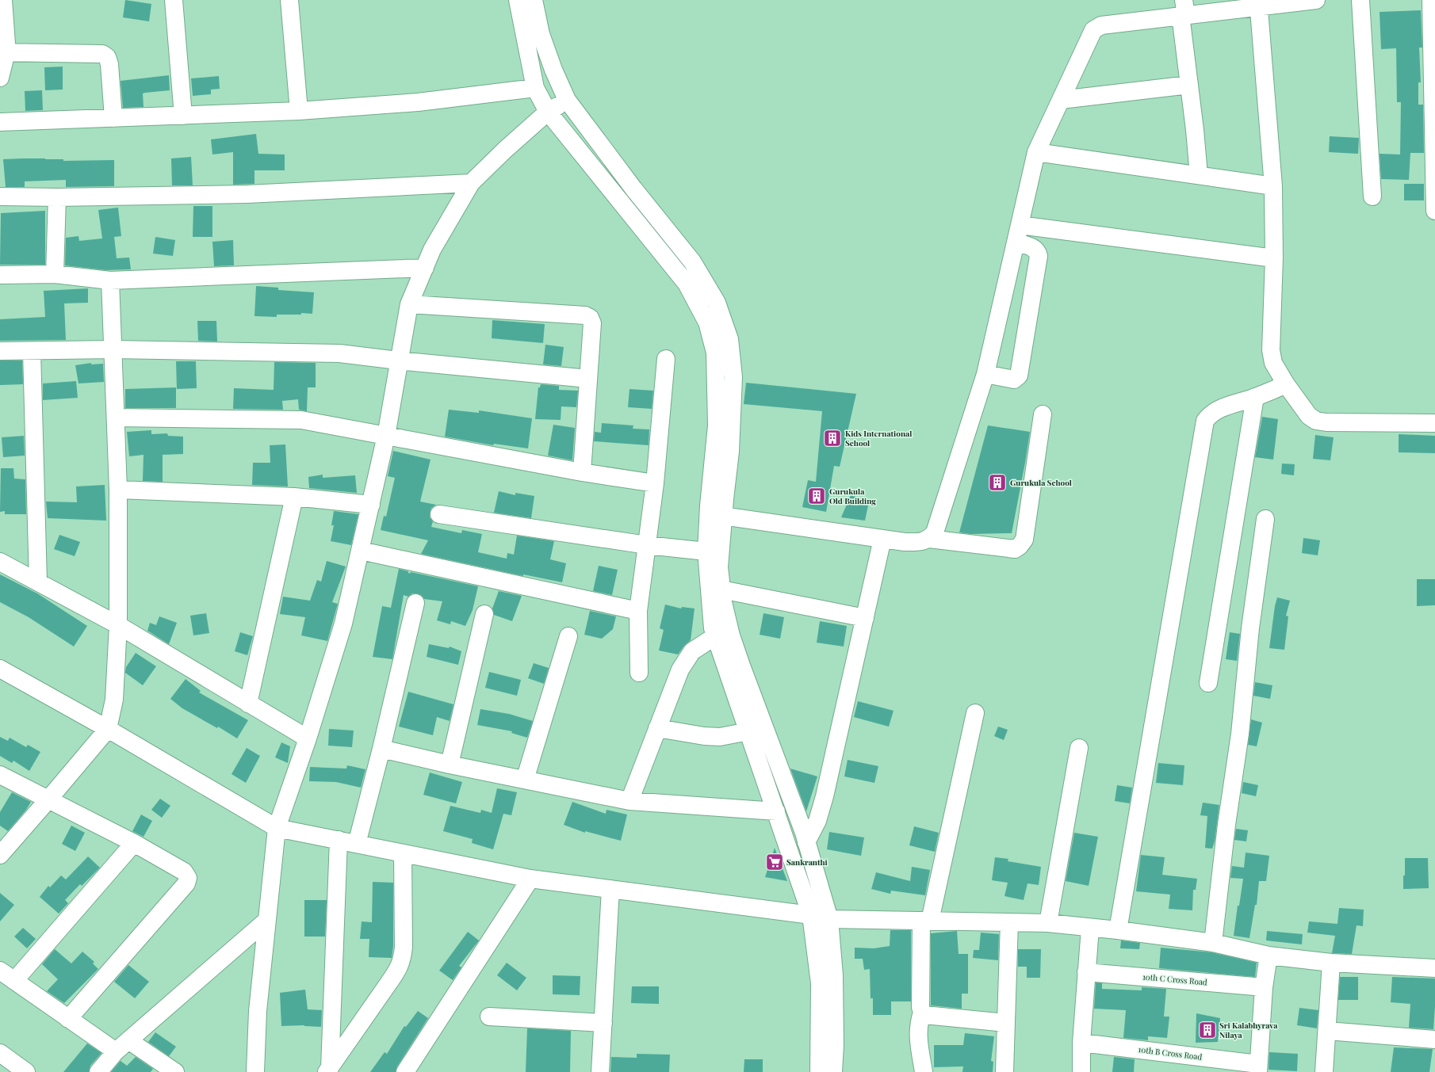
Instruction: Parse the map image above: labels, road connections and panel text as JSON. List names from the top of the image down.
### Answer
{
  "streets": {
    "street": ["10th C Cross Road", "10th B Cross Road"]
  },
  "places": {
    "building": [
      "Kids International School",
      "Gurukula School",
      "Gurukula Old Building",
      "Sri Kalabhyrava Nilaya"
    ],
    "supermarket": ["Sankranthi"]
  }
}
